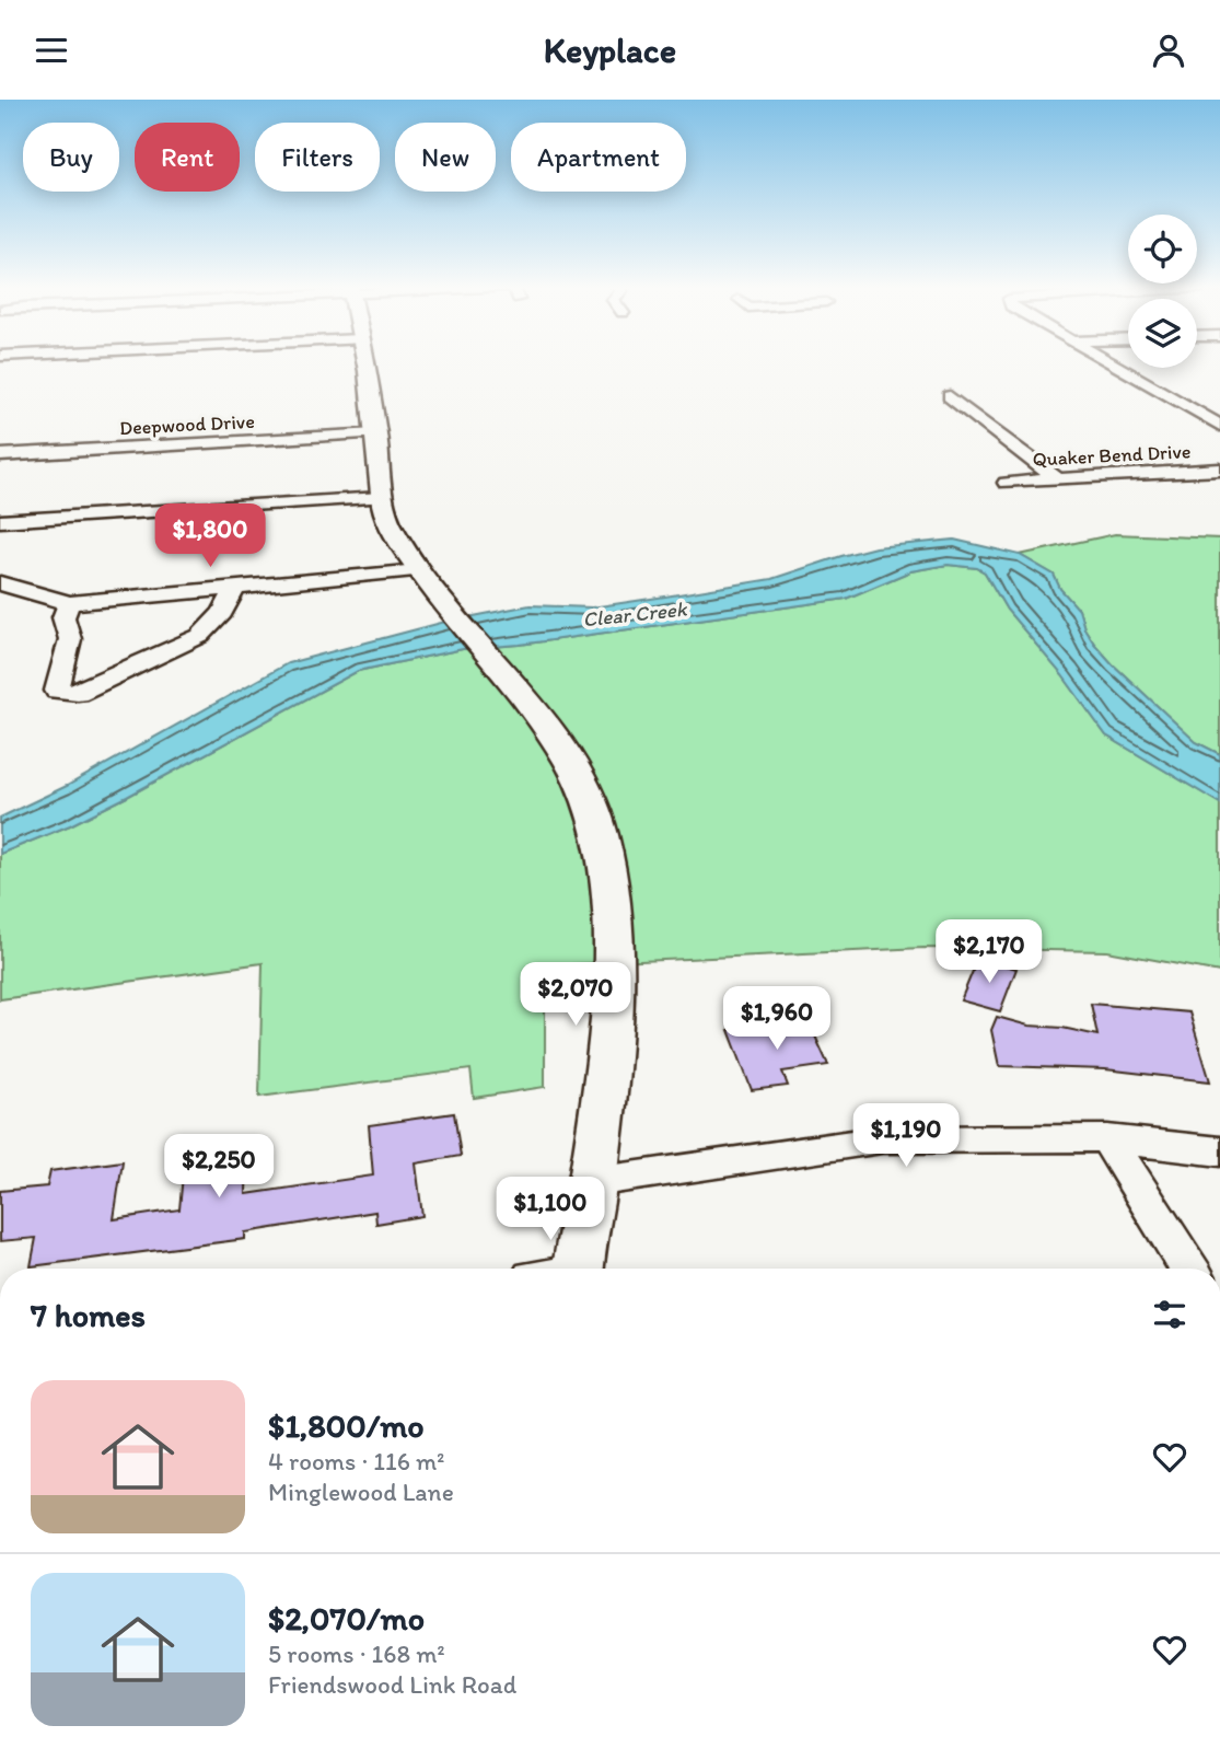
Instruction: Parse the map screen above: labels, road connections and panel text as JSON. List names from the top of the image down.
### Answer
{
  "streets": {
    "street": ["Deepwood Drive", "Quaker Bend Drive"]
  },
  "water": ["Clear Creek"],
  "page": {
    "header": "Keyplace",
    "chip": [
      "Buy",
      "Rent",
      "Filters",
      "New",
      "Apartment"
    ],
    "price": [
      "$1,800",
      "$2,170",
      "$2,070",
      "$1,960",
      "$1,190",
      "$2,250",
      "$1,100"
    ],
    "heading": "7 homes",
    "list": [
      {
        "name": "$1,800/mo",
        "note": "4 rooms · 116 m² · Minglewood Lane"
      },
      {
        "name": "$2,070/mo",
        "note": "5 rooms · 168 m² · Friendswood Link Road"
      }
    ]
  }
}
